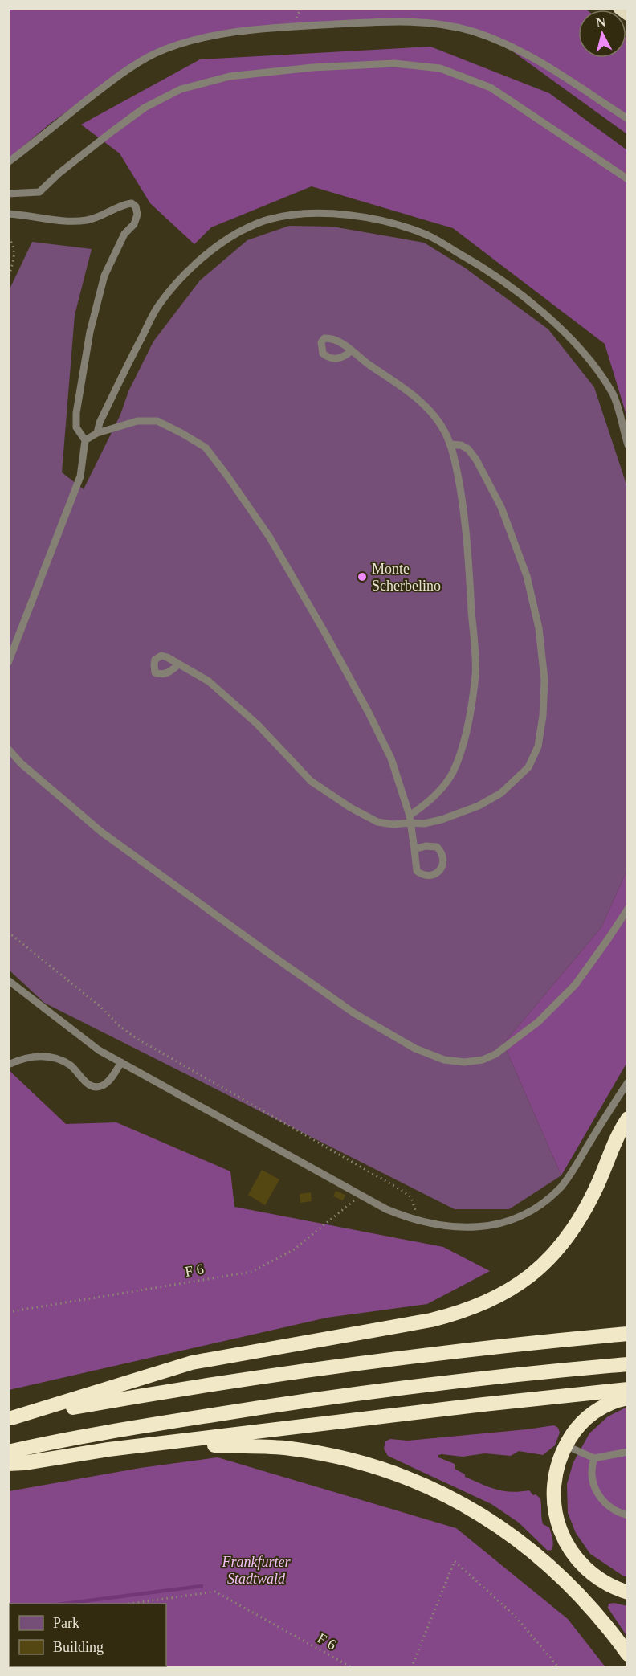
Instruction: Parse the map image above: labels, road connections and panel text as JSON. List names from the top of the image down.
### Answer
{
  "streets": {
    "path": ["F 6"]
  },
  "parks": ["Frankfurter Stadtwald"],
  "places": ["Monte Scherbelino"],
  "legend": ["Park", "Building"],
  "north": "top"
}
